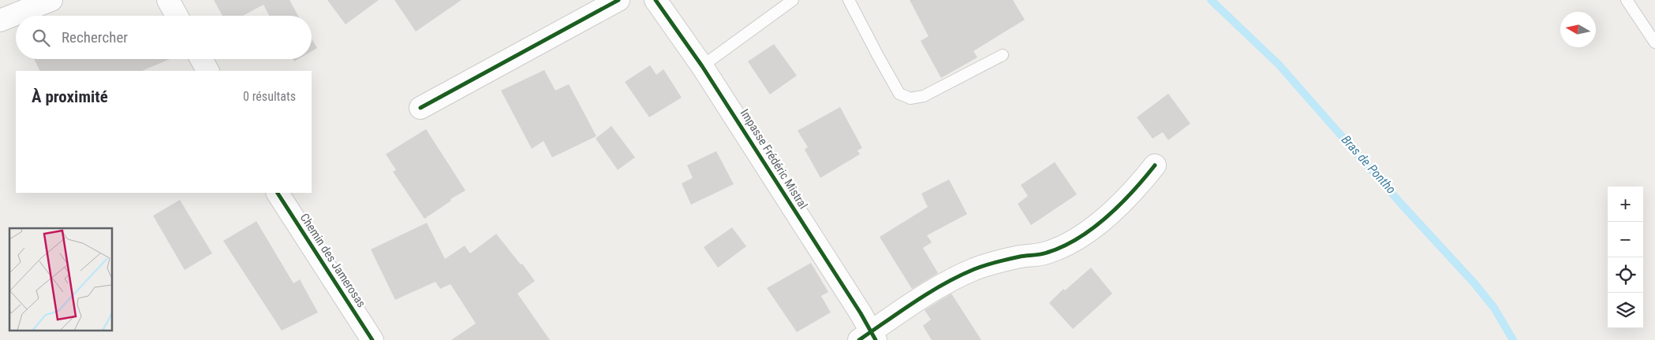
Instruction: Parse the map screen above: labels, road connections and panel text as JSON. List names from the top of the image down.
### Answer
{
  "streets": {
    "street": ["Impasse Frédéric Mistral", "Chemin des Jamerosas"]
  },
  "water": ["Bras de Pontho"],
  "north": "left",
  "page": {
    "search": "Rechercher",
    "heading": ["À proximité", "0 résultats"],
    "map_buttons": ["+", "−"]
  }
}
